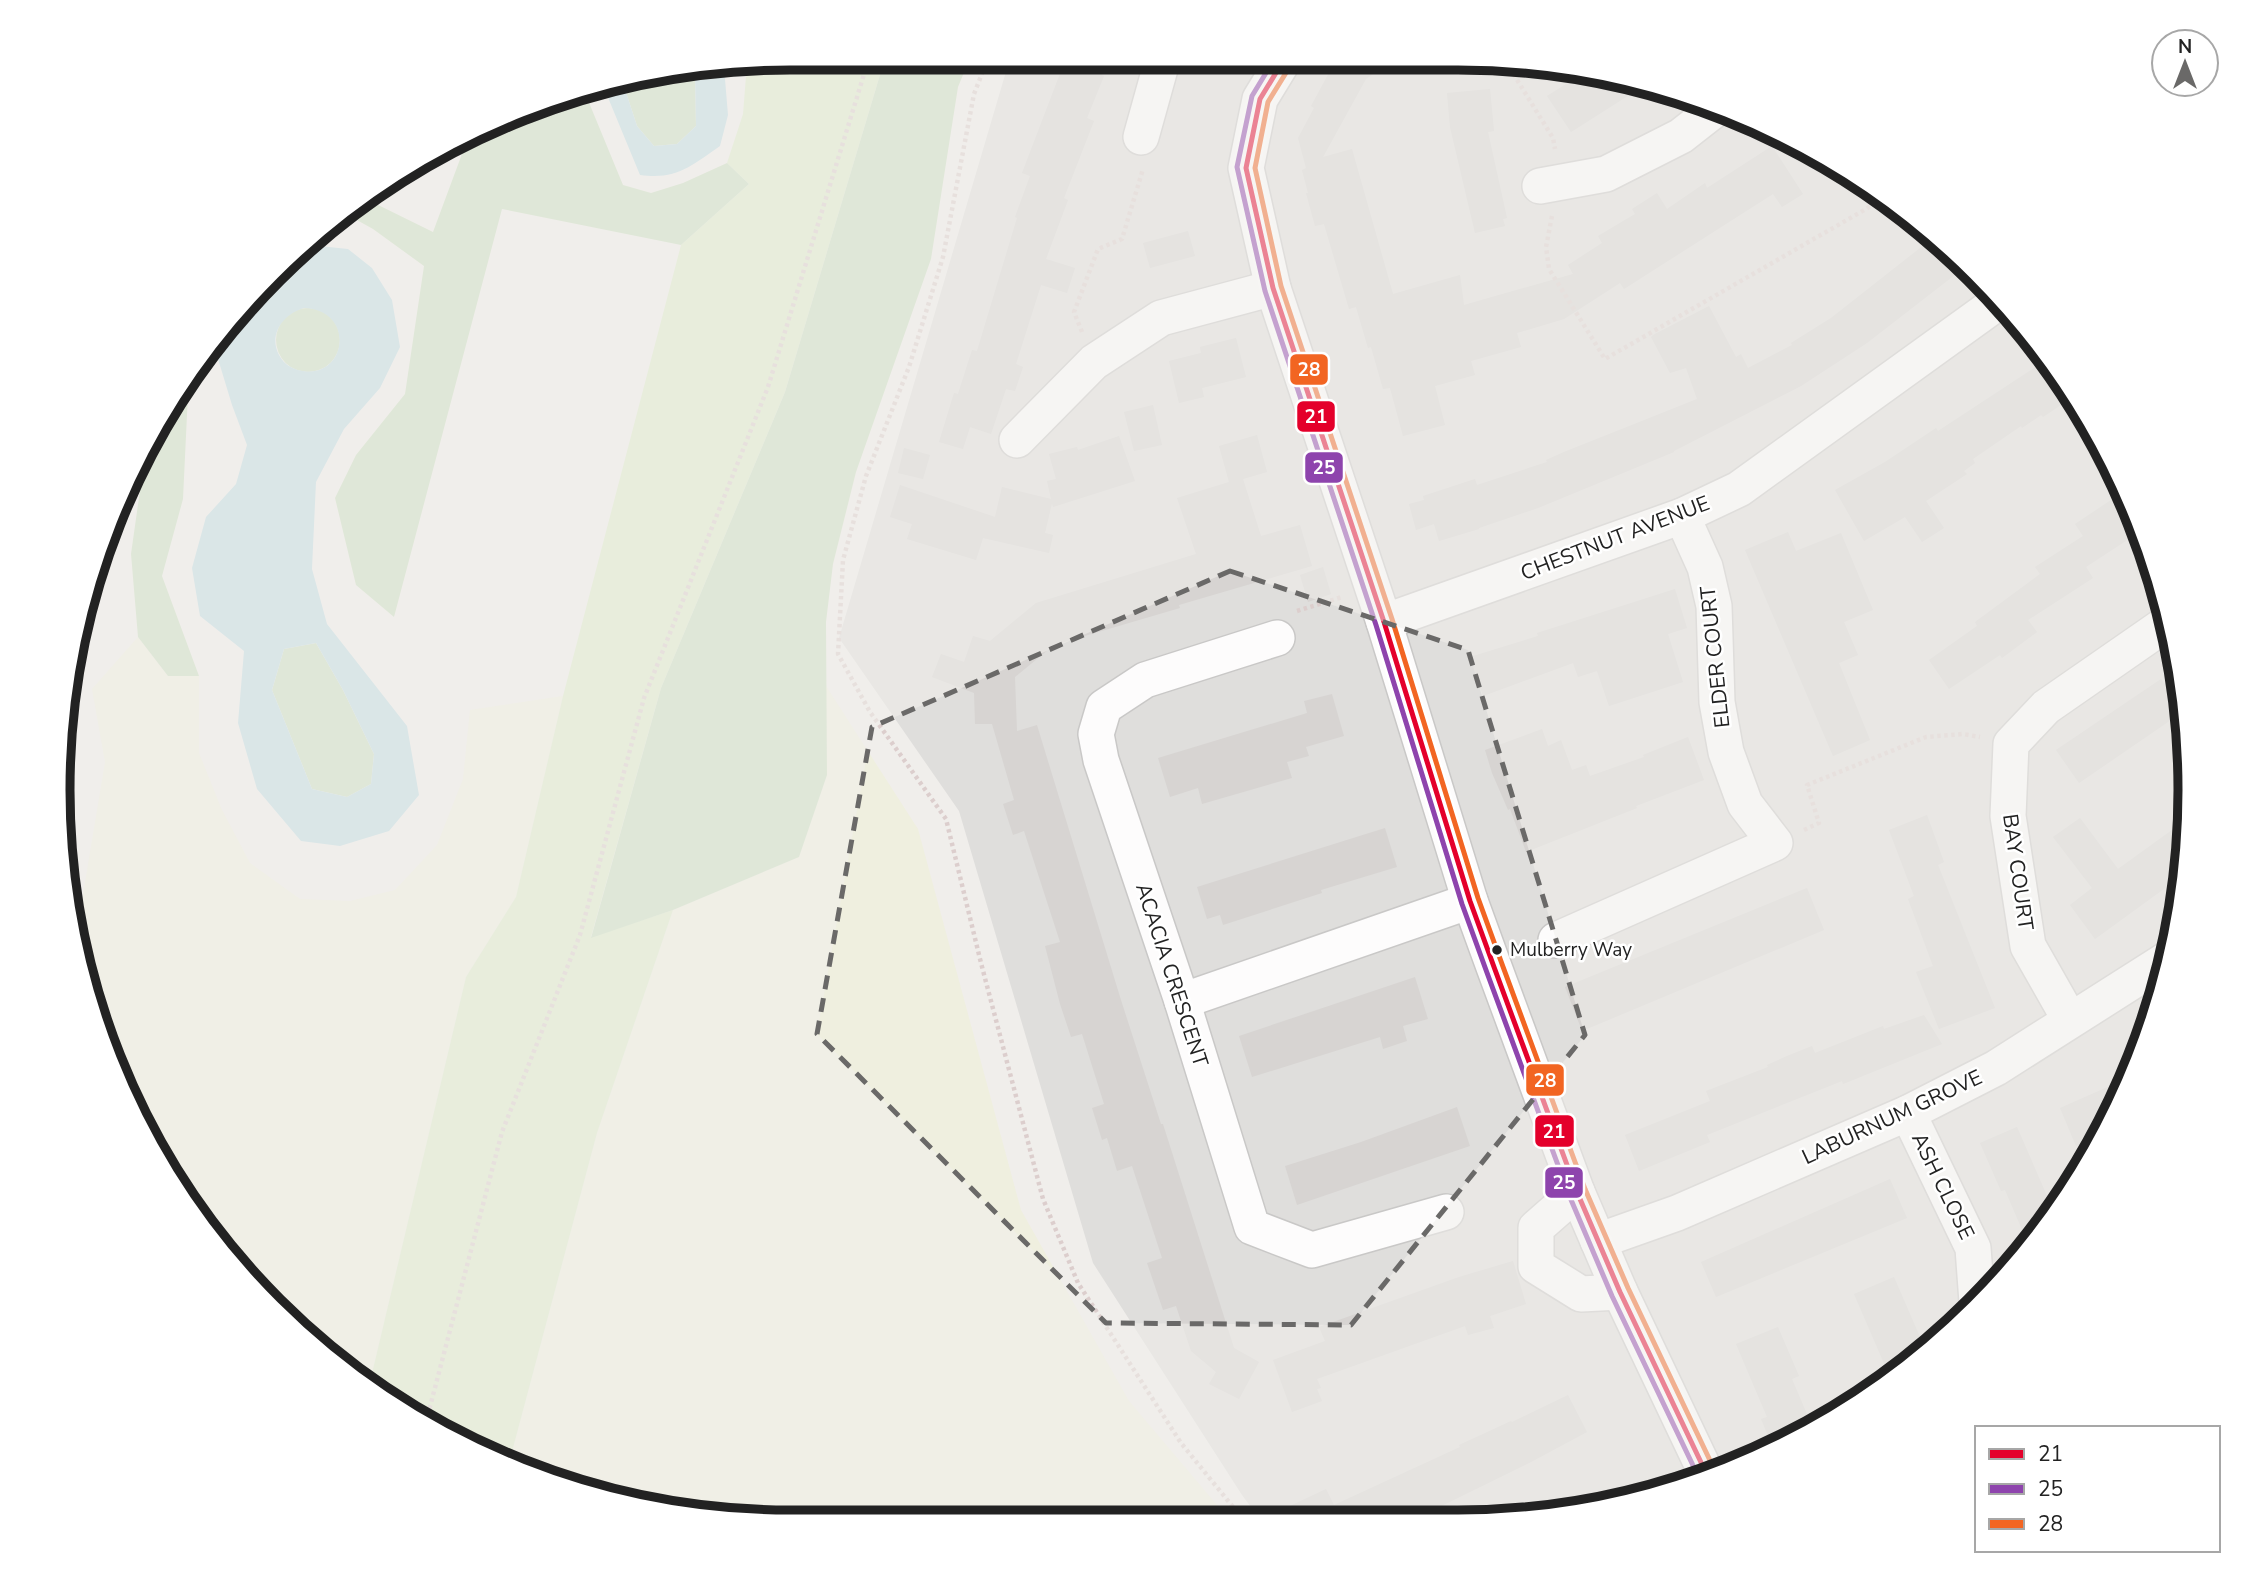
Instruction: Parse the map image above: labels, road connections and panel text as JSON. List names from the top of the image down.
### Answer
{
  "streets": {
    "street": [
      "CHESTNUT AVENUE",
      "ELDER COURT",
      "BAY COURT",
      "ACACIA CRESCENT",
      "LABURNUM GROVE",
      "ASH CLOSE"
    ]
  },
  "crossings": [
    ["CHESTNUT AVENUE", "ELDER COURT"],
    ["BAY COURT", "LABURNUM GROVE"],
    ["LABURNUM GROVE", "ASH CLOSE"]
  ],
  "places": ["Mulberry Way"],
  "lines": ["transit line 21", "transit line 25", "transit line 28"],
  "legend": ["21", "25", "28"],
  "north": "top"
}
